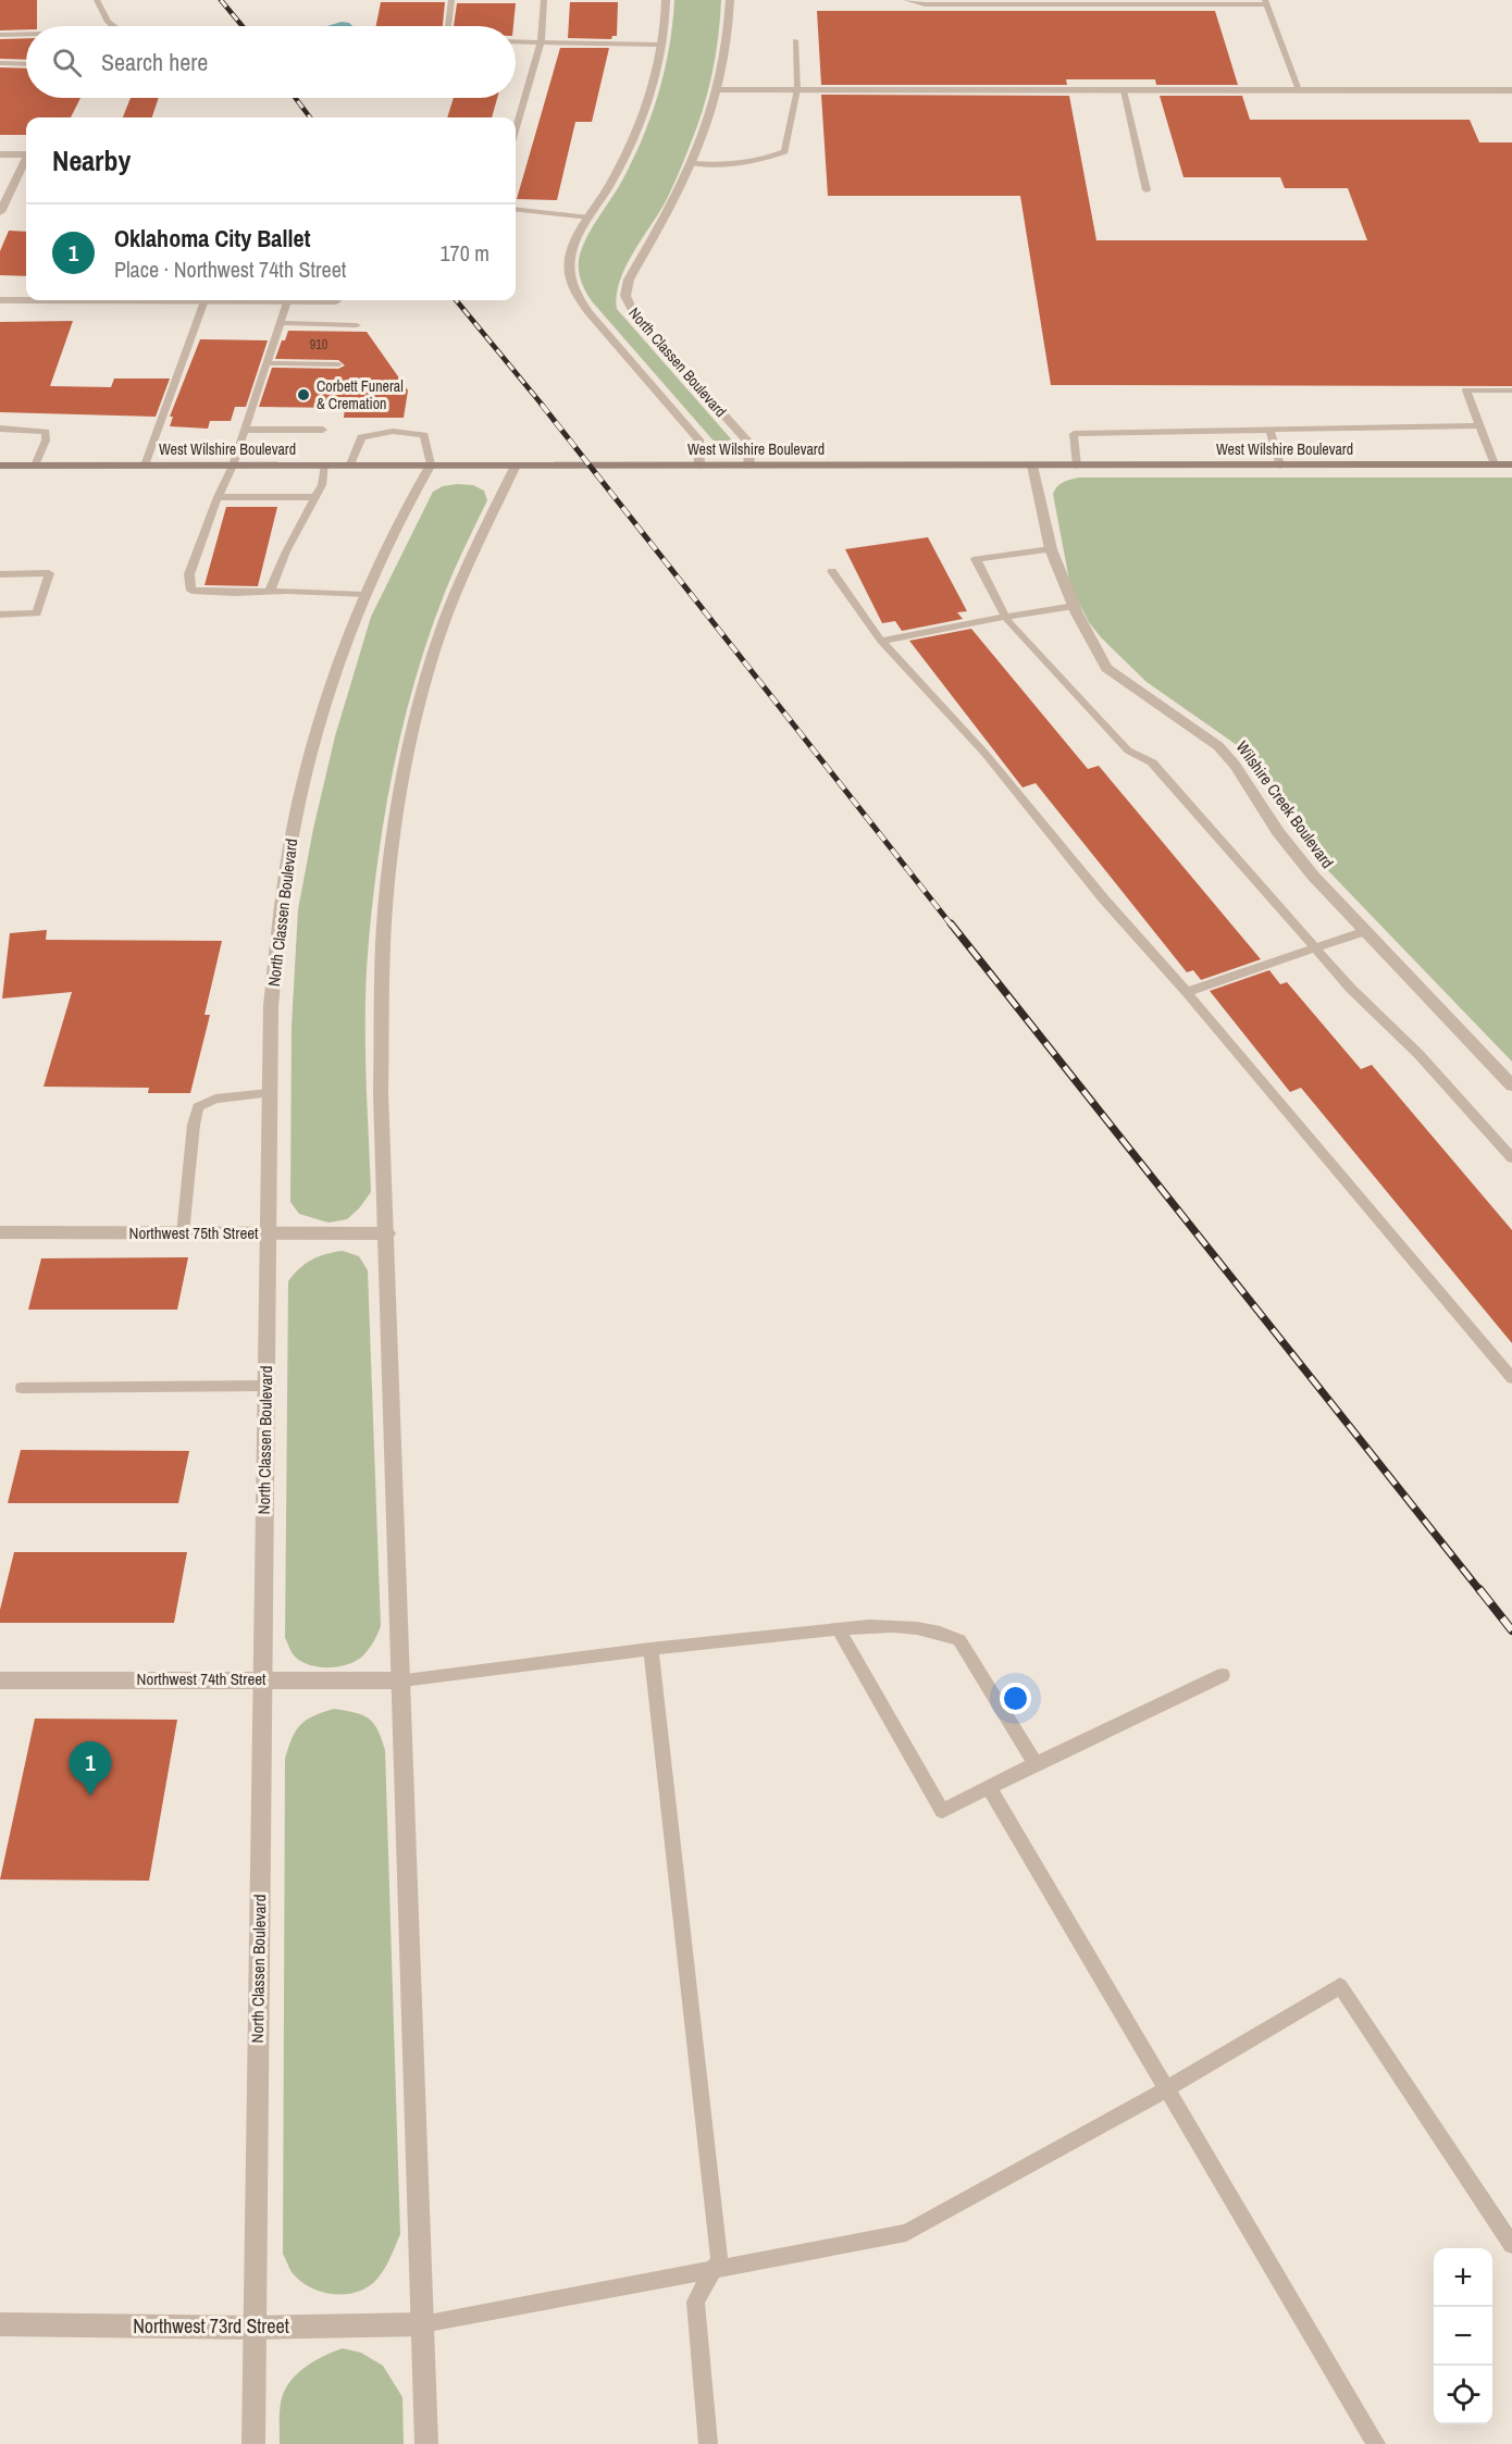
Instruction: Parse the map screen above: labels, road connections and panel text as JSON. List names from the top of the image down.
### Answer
{
  "streets": {
    "main road": ["West Wilshire Boulevard"],
    "street": [
      "North Classen Boulevard",
      "Wilshire Creek Boulevard",
      "Northwest 75th Street",
      "Northwest 74th Street",
      "Northwest 73rd Street"
    ]
  },
  "crossings": [
    ["North Classen Boulevard", "West Wilshire Boulevard"],
    ["North Classen Boulevard", "Northwest 75th Street"],
    ["North Classen Boulevard", "Northwest 74th Street"],
    ["North Classen Boulevard", "Northwest 73rd Street"],
    ["West Wilshire Boulevard", "Wilshire Creek Boulevard"]
  ],
  "places": ["Corbett Funeral & Cremation"],
  "house_numbers": ["910"],
  "page": {
    "search": "Search here",
    "heading": "Nearby",
    "list": [
      {
        "mark": "1",
        "name": "Oklahoma City Ballet",
        "note": "Place · Northwest 74th Street",
        "value": "170 m"
      }
    ],
    "pins": "1",
    "map_buttons": ["+", "−"]
  }
}
